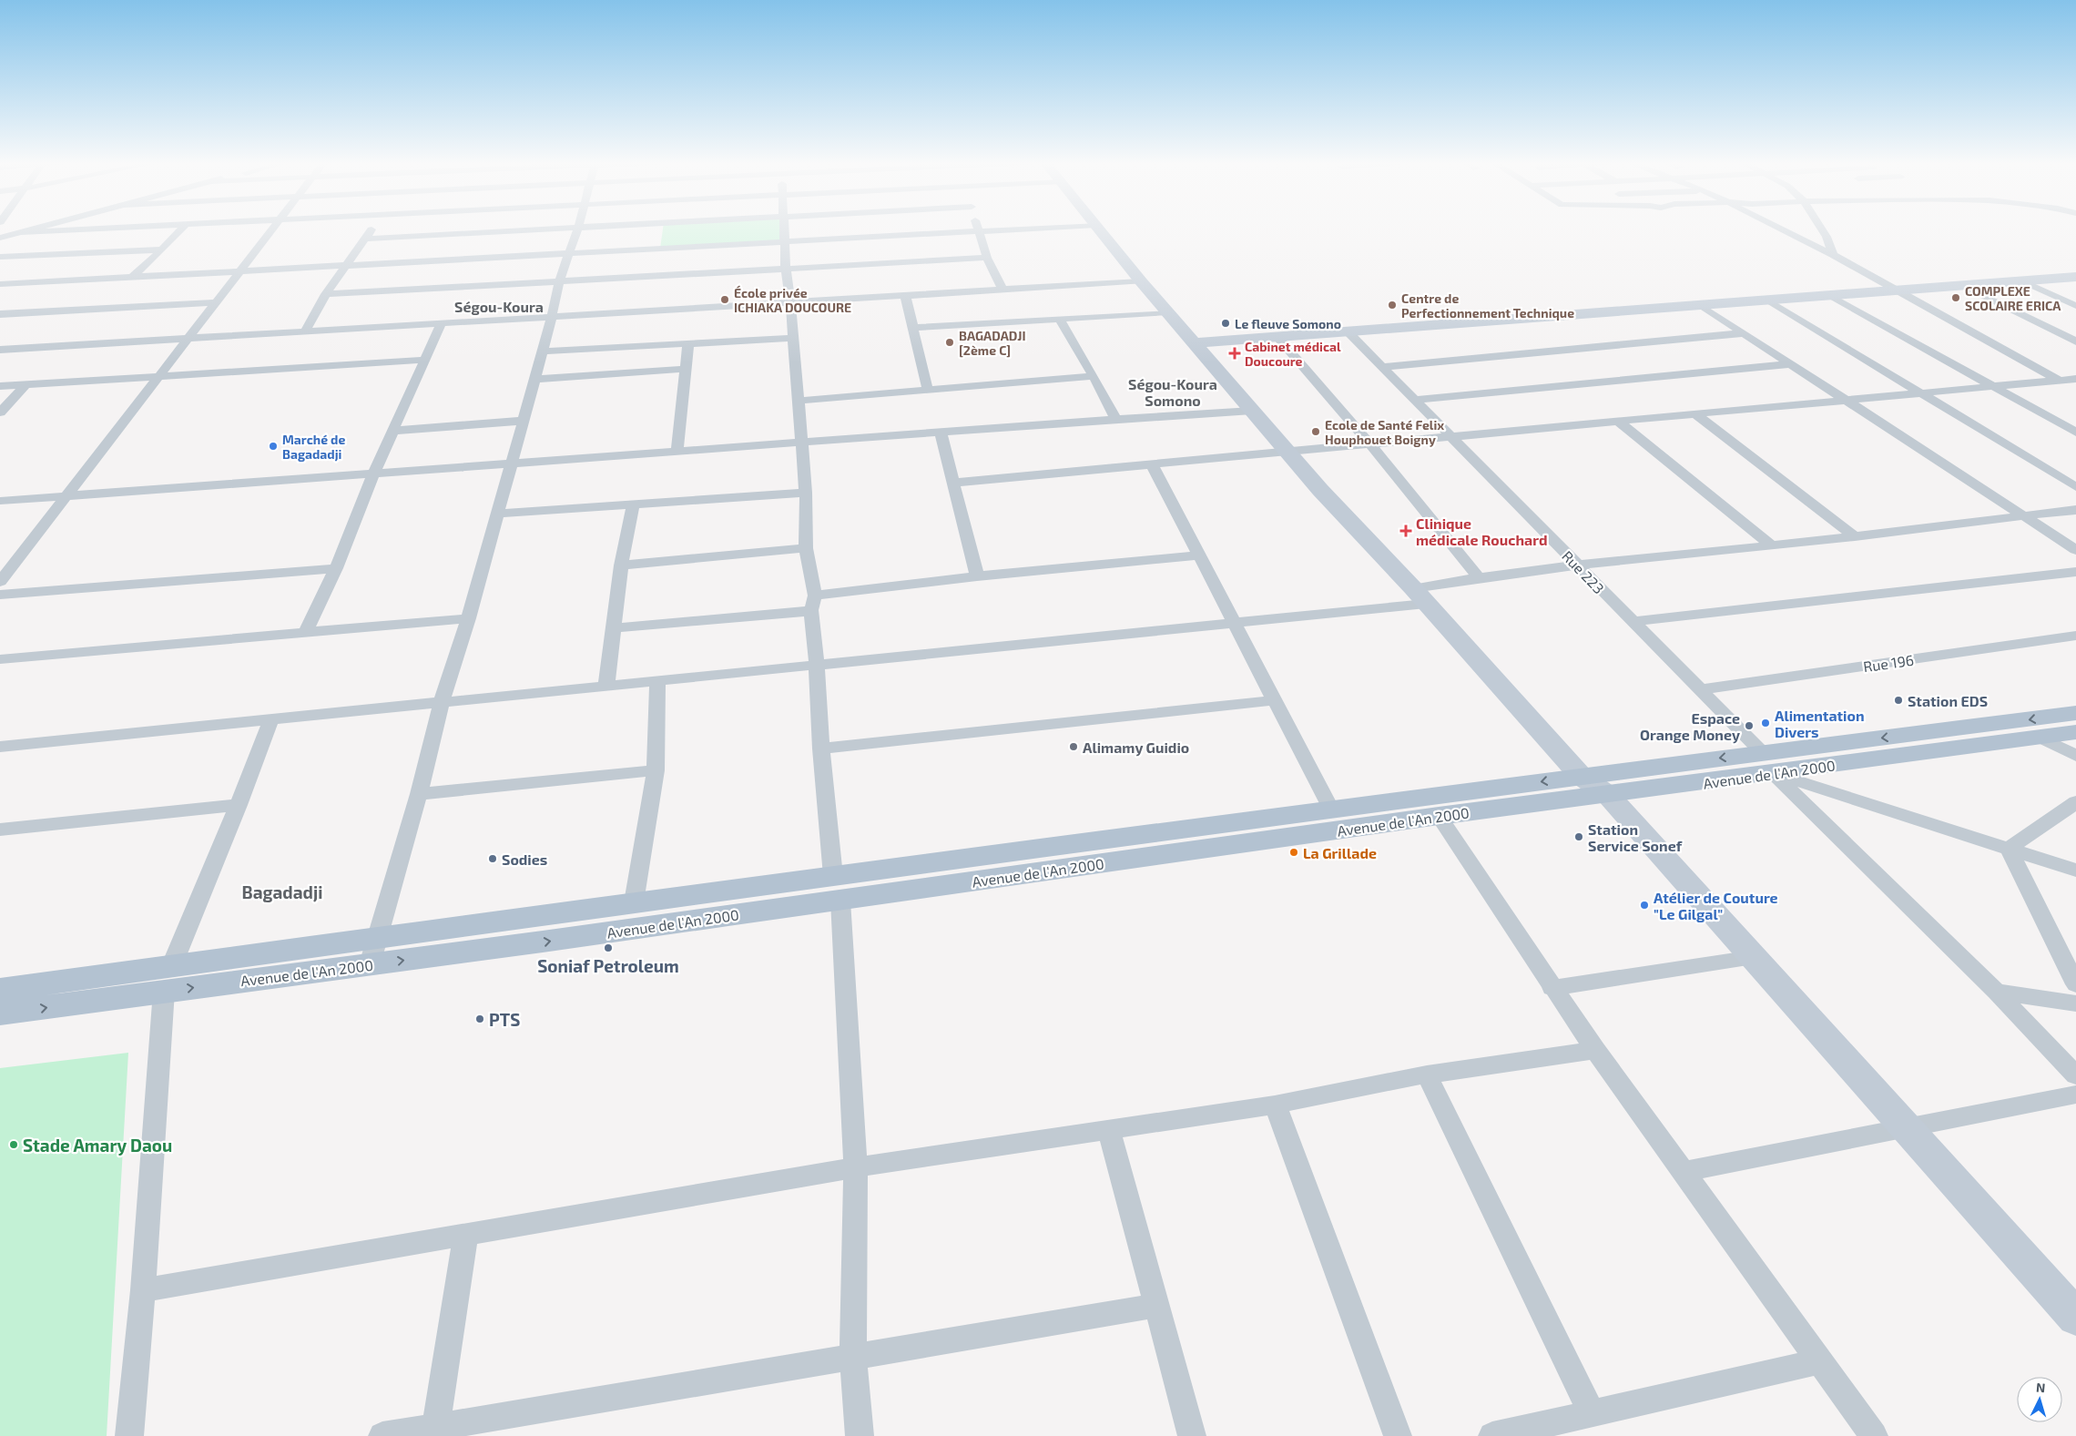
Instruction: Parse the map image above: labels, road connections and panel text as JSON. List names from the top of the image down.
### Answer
{
  "streets": {
    "main road": ["Avenue de l'An 2000"],
    "street": ["Rue 223", "Rue 196"]
  },
  "crossings": [
    ["Rue 223", "Rue 196"],
    ["Rue 223", "Avenue de l'An 2000"]
  ],
  "districts": ["Ségou-Koura", "Ségou-Koura Somono", "Bagadadji"],
  "places": {
    "other": [
      "COMPLEXE SCOLAIRE ERICA",
      "École privée ICHIAKA DOUCOURE",
      "Centre de Perfectionnement Technique",
      "Le fleuve Somono",
      "BAGADADJI [2ème C]",
      "Ecole de Santé Felix Houphouet Boigny",
      "Marché de Bagadadji",
      "Station EDS",
      "Alimentation Divers",
      "Espace Orange Money",
      "Alimamy Guidio",
      "Station Service Sonef",
      "La Grillade",
      "Sodies",
      "Atélier de Couture \"Le Gilgal\"",
      "Soniaf Petroleum",
      "PTS",
      "Stade Amary Daou"
    ],
    "health": ["Cabinet médical Doucoure", "Clinique médicale Rouchard"]
  },
  "north": "top"
}
